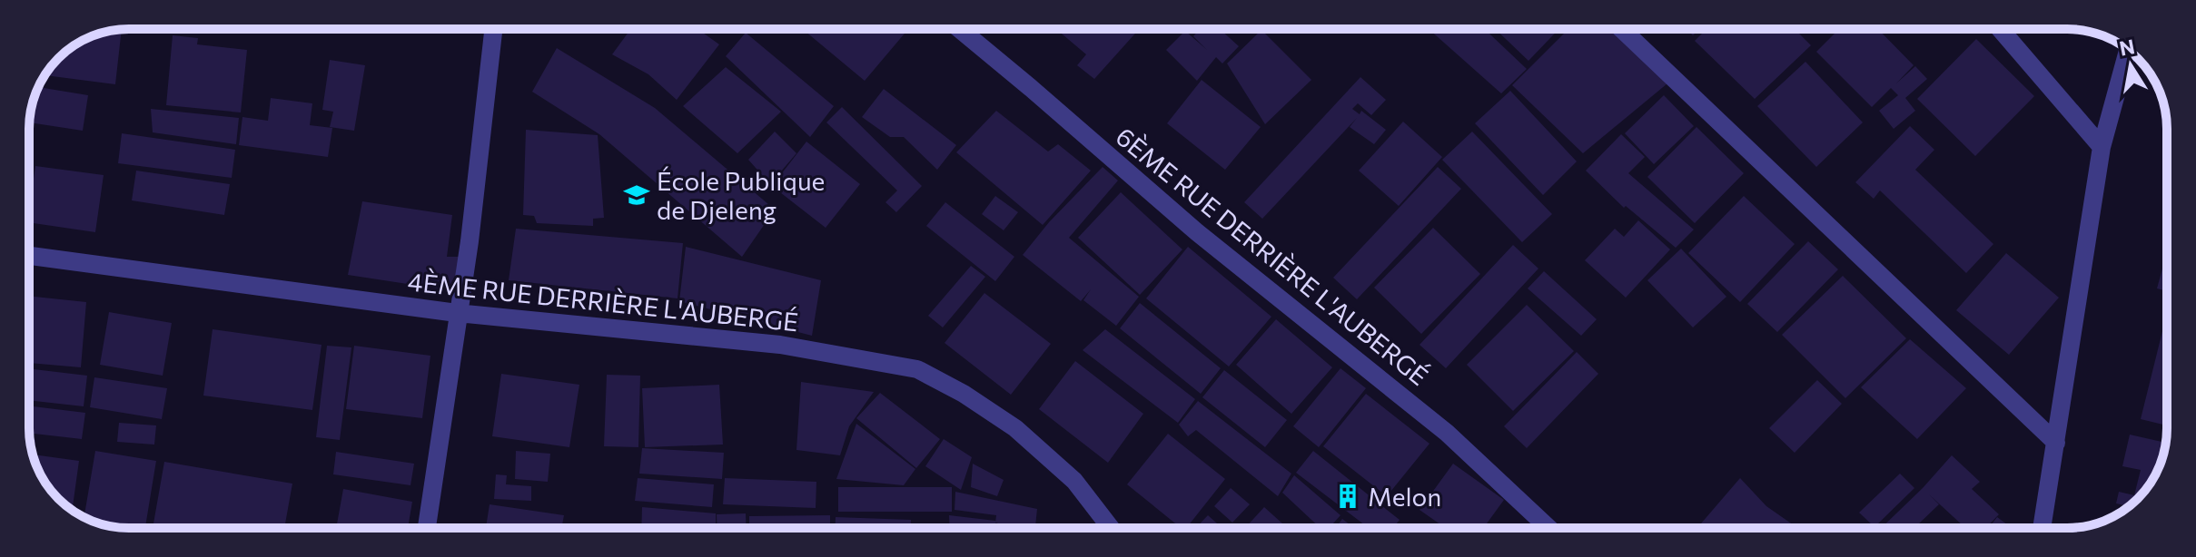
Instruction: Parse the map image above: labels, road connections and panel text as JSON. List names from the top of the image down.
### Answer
{
  "streets": {
    "street": ["6ÈME RUE DERRIÈRE L'AUBERGÉ", "4ÈME RUE DERRIÈRE L'AUBERGÉ"]
  },
  "places": {
    "school or university": ["École Publique de Djeleng"],
    "building": ["Melon"]
  },
  "north": "top"
}
